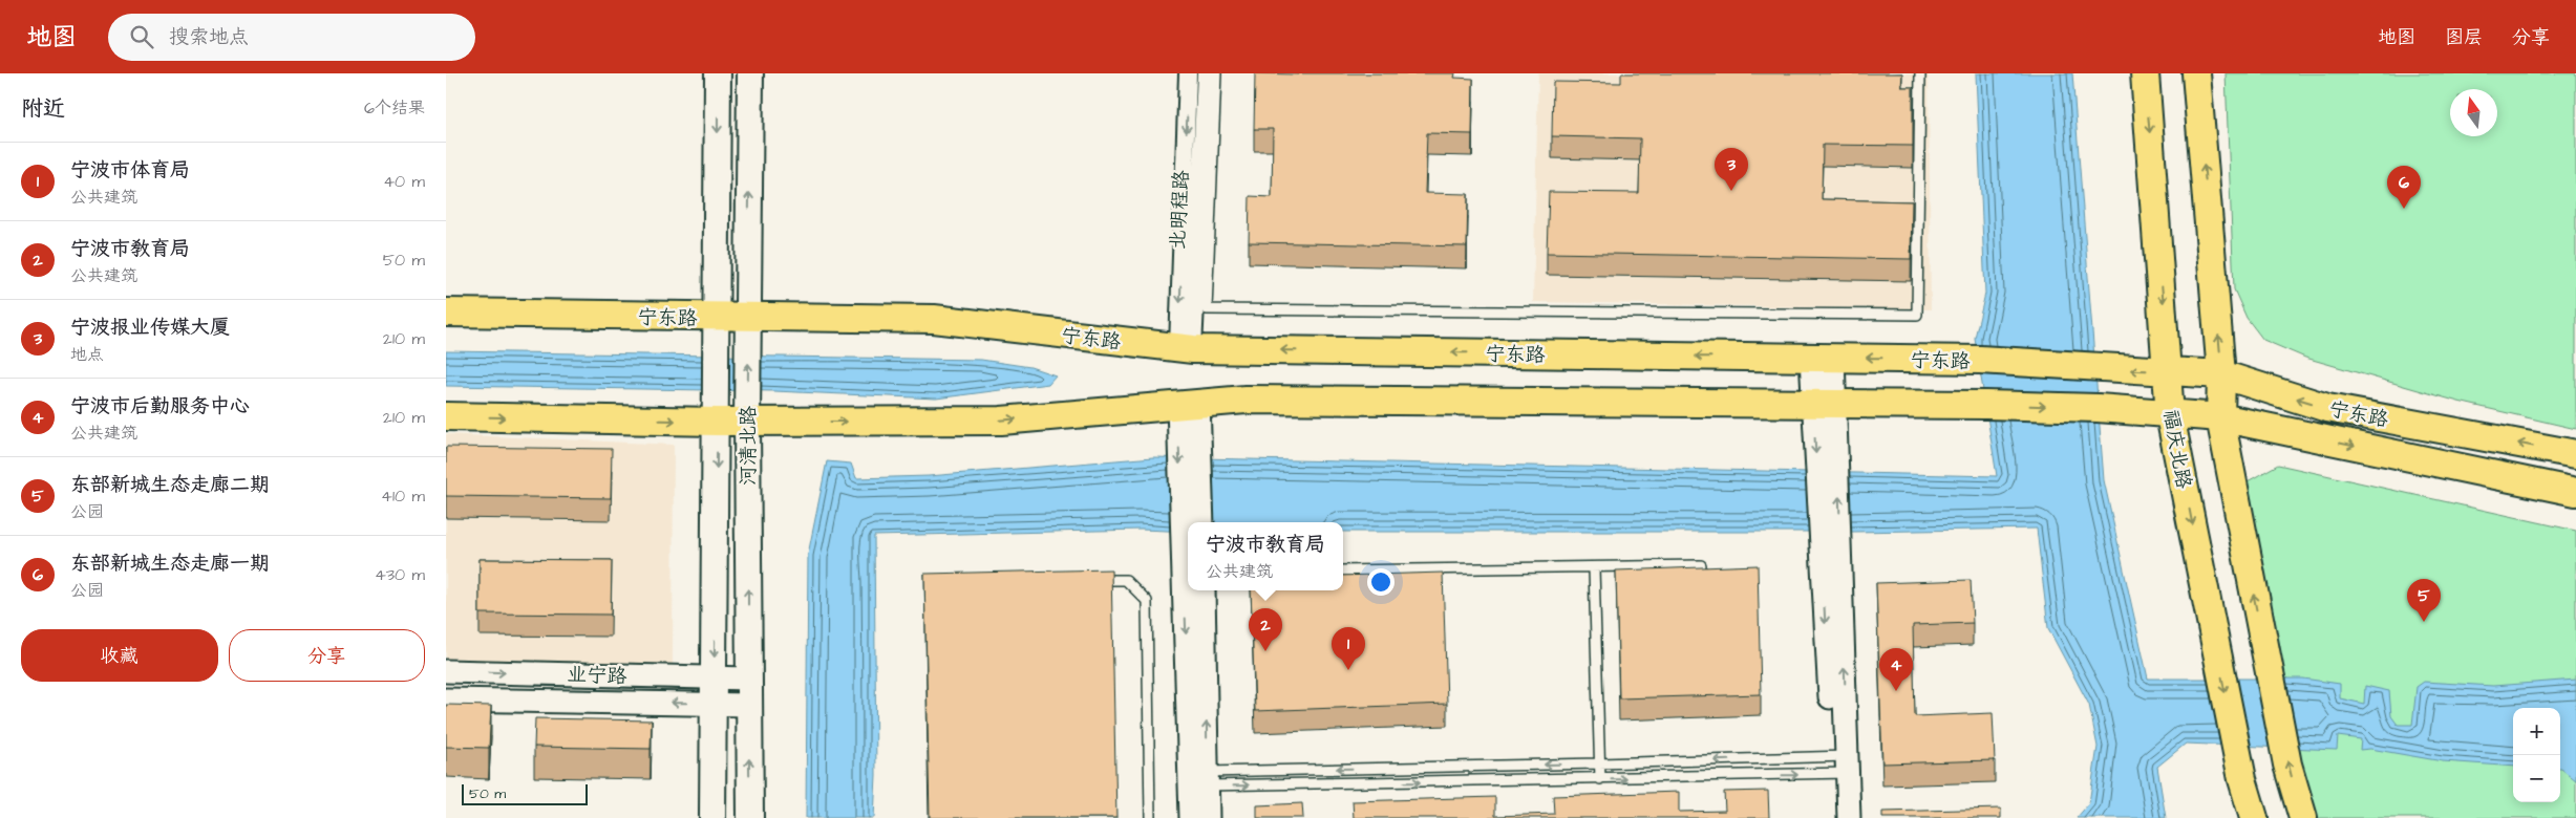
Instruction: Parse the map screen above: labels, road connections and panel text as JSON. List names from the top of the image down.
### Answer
{
  "streets": {
    "main road": ["宁东路", "河清北路", "福庆北路"],
    "street": ["北明程路", "业宁路"]
  },
  "crossings": [
    ["北明程路", "宁东路"],
    ["宁东路", "河清北路"],
    ["宁东路", "福庆北路"],
    ["河清北路", "业宁路"]
  ],
  "scale_bar": "50 m",
  "north": "top",
  "page": {
    "header": "地图",
    "search": "搜索地点",
    "nav": ["地图", "图层", "分享"],
    "heading": ["附近", "6个结果"],
    "list": [
      {
        "mark": "1",
        "name": "宁波市体育局",
        "note": "公共建筑",
        "value": "40 m"
      },
      {
        "mark": "2",
        "name": "宁波市教育局",
        "note": "公共建筑",
        "value": "50 m"
      },
      {
        "mark": "3",
        "name": "宁波报业传媒大厦",
        "note": "地点",
        "value": "210 m"
      },
      {
        "mark": "4",
        "name": "宁波市后勤服务中心",
        "note": "公共建筑",
        "value": "210 m"
      },
      {
        "mark": "5",
        "name": "东部新城生态走廊二期",
        "note": "公园",
        "value": "410 m"
      },
      {
        "mark": "6",
        "name": "东部新城生态走廊一期",
        "note": "公园",
        "value": "430 m"
      }
    ],
    "pins": [
      "3",
      "6",
      "5",
      "2",
      "1",
      "4"
    ],
    "popup": ["宁波市教育局", "公共建筑"],
    "buttons": ["收藏", "分享"],
    "map_buttons": ["+", "−"],
    "scale": "50 m"
  }
}
